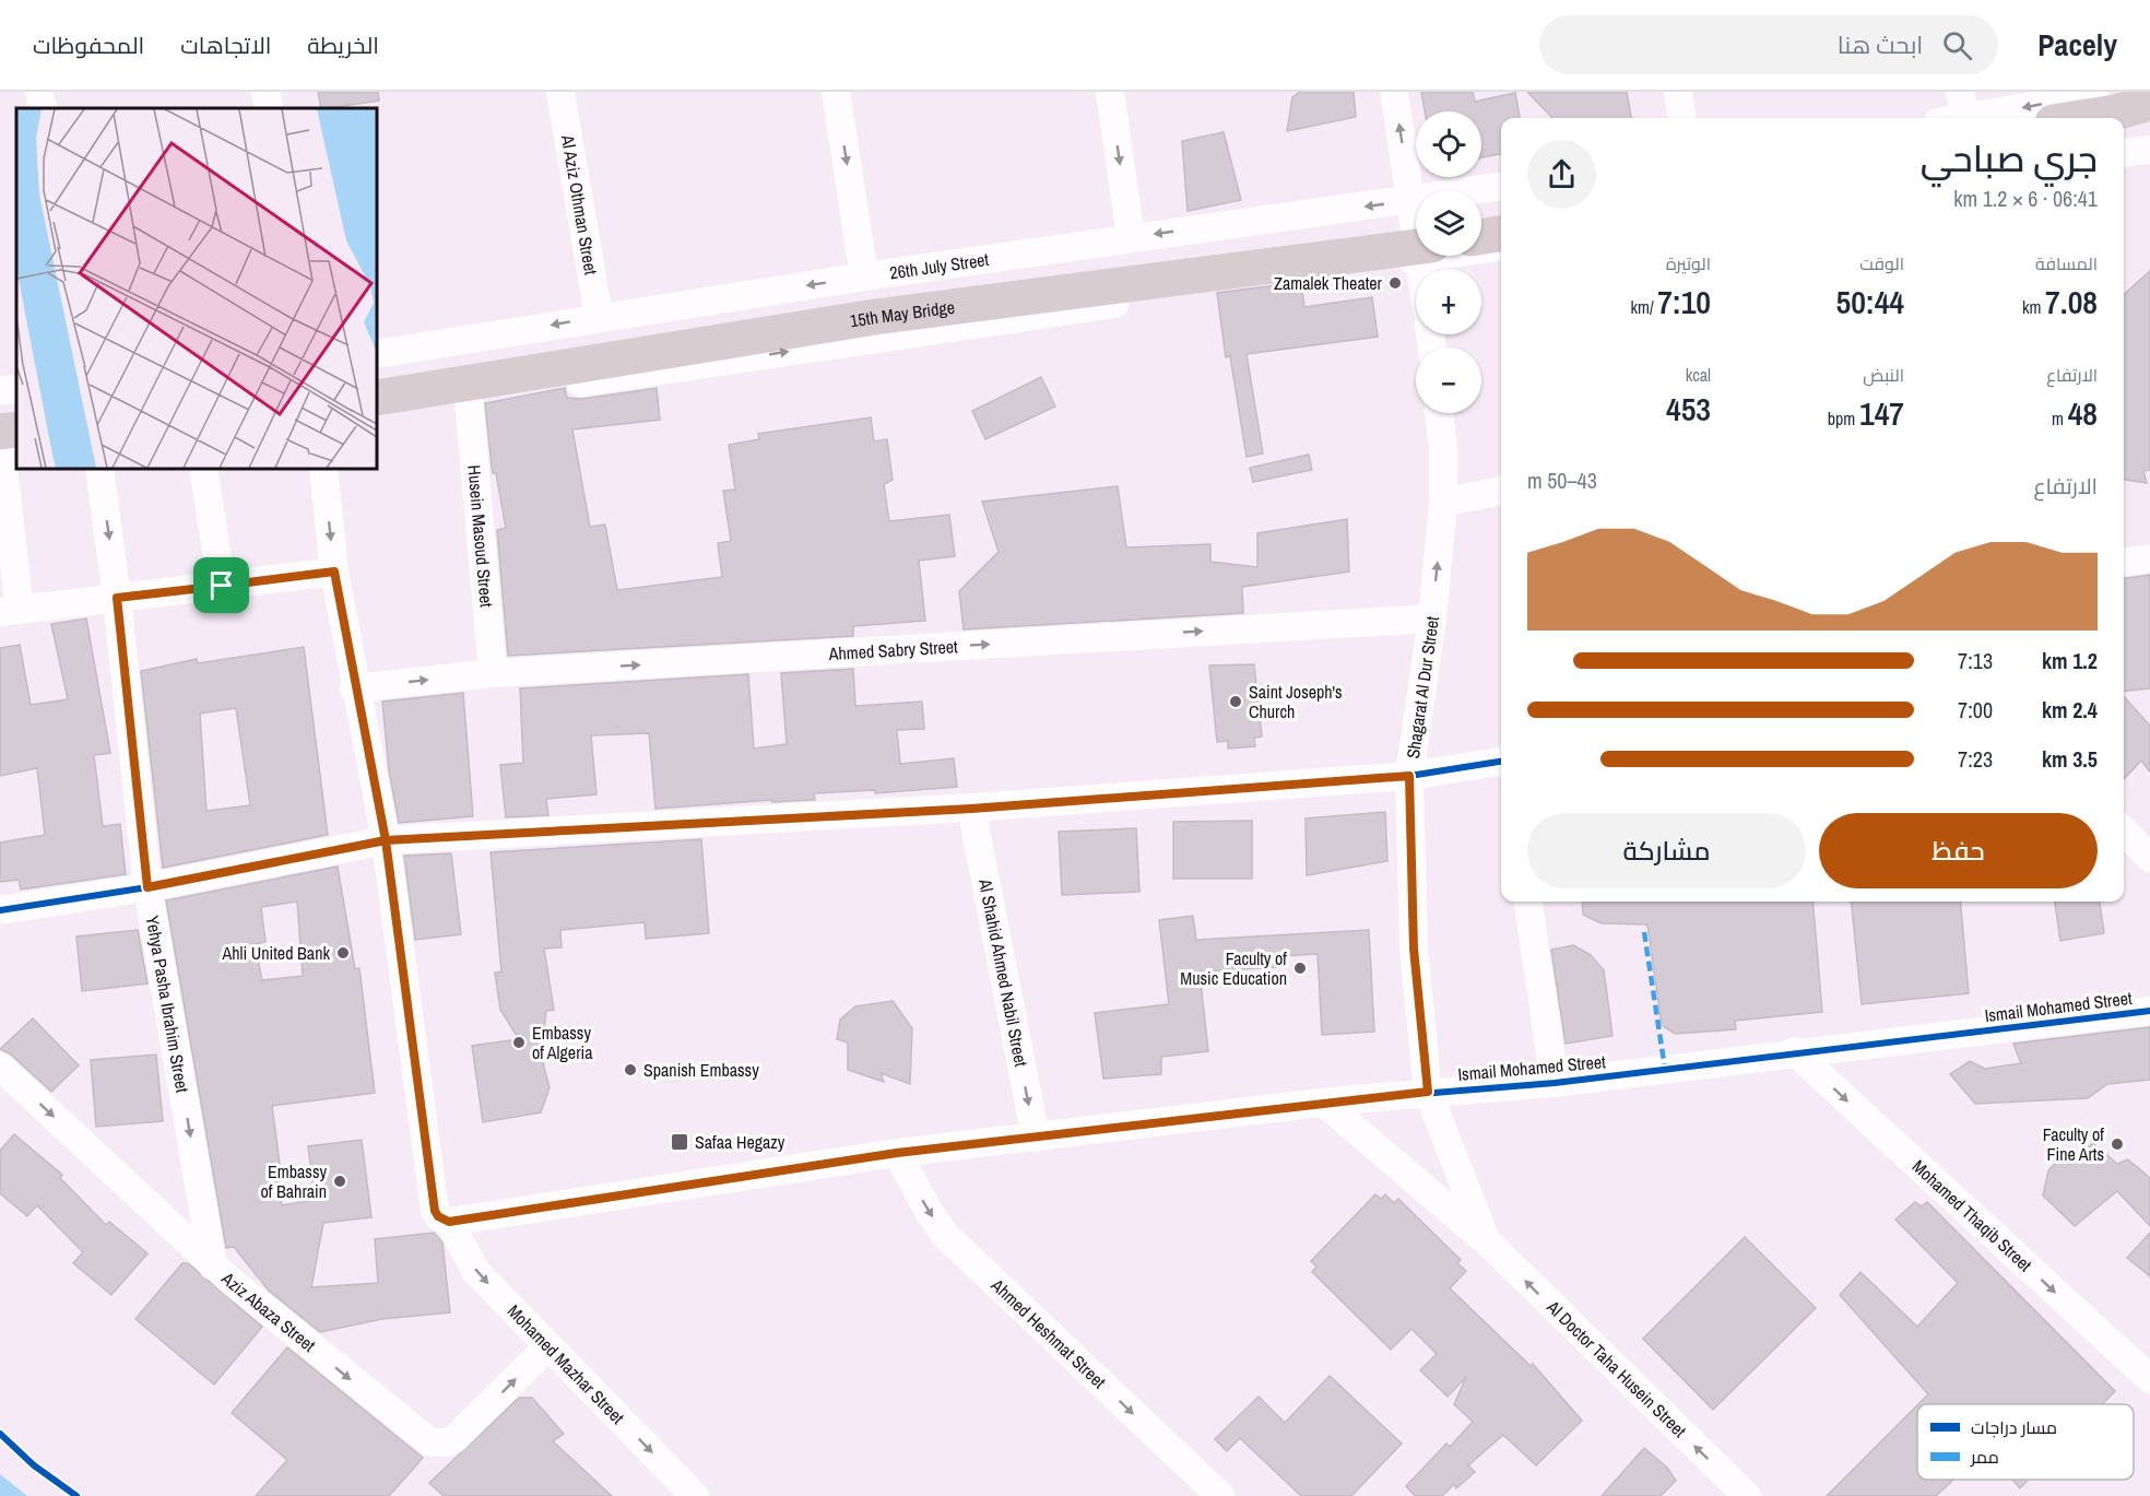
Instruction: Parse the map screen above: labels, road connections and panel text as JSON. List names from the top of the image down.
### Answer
{
  "streets": {
    "highway": ["15th May Bridge"],
    "street": [
      "Al Aziz Othman Street",
      "26th July Street",
      "Husein Masoud Street",
      "Ahmed Sabry Street",
      "Shagarat Al Dur Street",
      "Al Shahid Ahmed Nabil Street",
      "Yehya Pasha Ibrahim Street",
      "Ismail Mohamed Street",
      "Mohamed Thaqib Street",
      "Aziz Abaza Street",
      "Ahmed Heshmat Street",
      "Mohamed Mazhar Street",
      "Al Doctor Taha Husein Street"
    ]
  },
  "crossings": [
    ["Al Aziz Othman Street", "26th July Street"],
    ["Husein Masoud Street", "Ahmed Sabry Street"],
    ["Ahmed Sabry Street", "Shagarat Al Dur Street"],
    ["Ahmed Sabry Street", "Mohamed Mazhar Street"],
    ["Shagarat Al Dur Street", "Ismail Mohamed Street"],
    ["Shagarat Al Dur Street", "Al Doctor Taha Husein Street"],
    ["Al Shahid Ahmed Nabil Street", "Ismail Mohamed Street"],
    ["Yehya Pasha Ibrahim Street", "Aziz Abaza Street"],
    ["Ismail Mohamed Street", "Mohamed Thaqib Street"],
    ["Ismail Mohamed Street", "Ahmed Heshmat Street"],
    ["Ismail Mohamed Street", "Mohamed Mazhar Street"],
    ["Ismail Mohamed Street", "Al Doctor Taha Husein Street"],
    ["Aziz Abaza Street", "Mohamed Mazhar Street"]
  ],
  "one_way": [
    "Al Shahid Ahmed Nabil Street",
    "Mohamed Thaqib Street",
    "Aziz Abaza Street",
    "Ahmed Heshmat Street",
    "Mohamed Mazhar Street",
    "Al Doctor Taha Husein Street"
  ],
  "places": {
    "other": [
      "Zamalek Theater",
      "Saint Joseph's Church",
      "Ahli United Bank",
      "Faculty of Music Education",
      "Embassy of Algeria",
      "Spanish Embassy",
      "Faculty of Fine Arts",
      "Embassy of Bahrain"
    ],
    "transit": ["Safaa Hegazy"]
  },
  "legend": ["مسار دراجات", "ممر"],
  "page": {
    "header": "Pacely",
    "search": "ابحث هنا",
    "nav": ["الخريطة", "الاتجاهات", "المحفوظات"],
    "map_buttons": ["+", "−"],
    "heading": ["جري صباحي", "06:41 · 6 × 1.2 km"],
    "stats": [
      ["المسافة", "7.08 km"],
      ["الوقت", "50:44"],
      ["الوتيرة", "7:10 /km"],
      ["الارتفاع", "48 m"],
      ["النبض", "147 bpm"],
      ["kcal", "453"]
    ],
    "chart": ["الارتفاع", "43–50 m"],
    "list": [
      {
        "name": "1.2 km",
        "note": "7:13"
      },
      {
        "name": "2.4 km",
        "note": "7:00"
      },
      {
        "name": "3.5 km",
        "note": "7:23"
      }
    ],
    "buttons": ["حفظ", "مشاركة"]
  }
}
